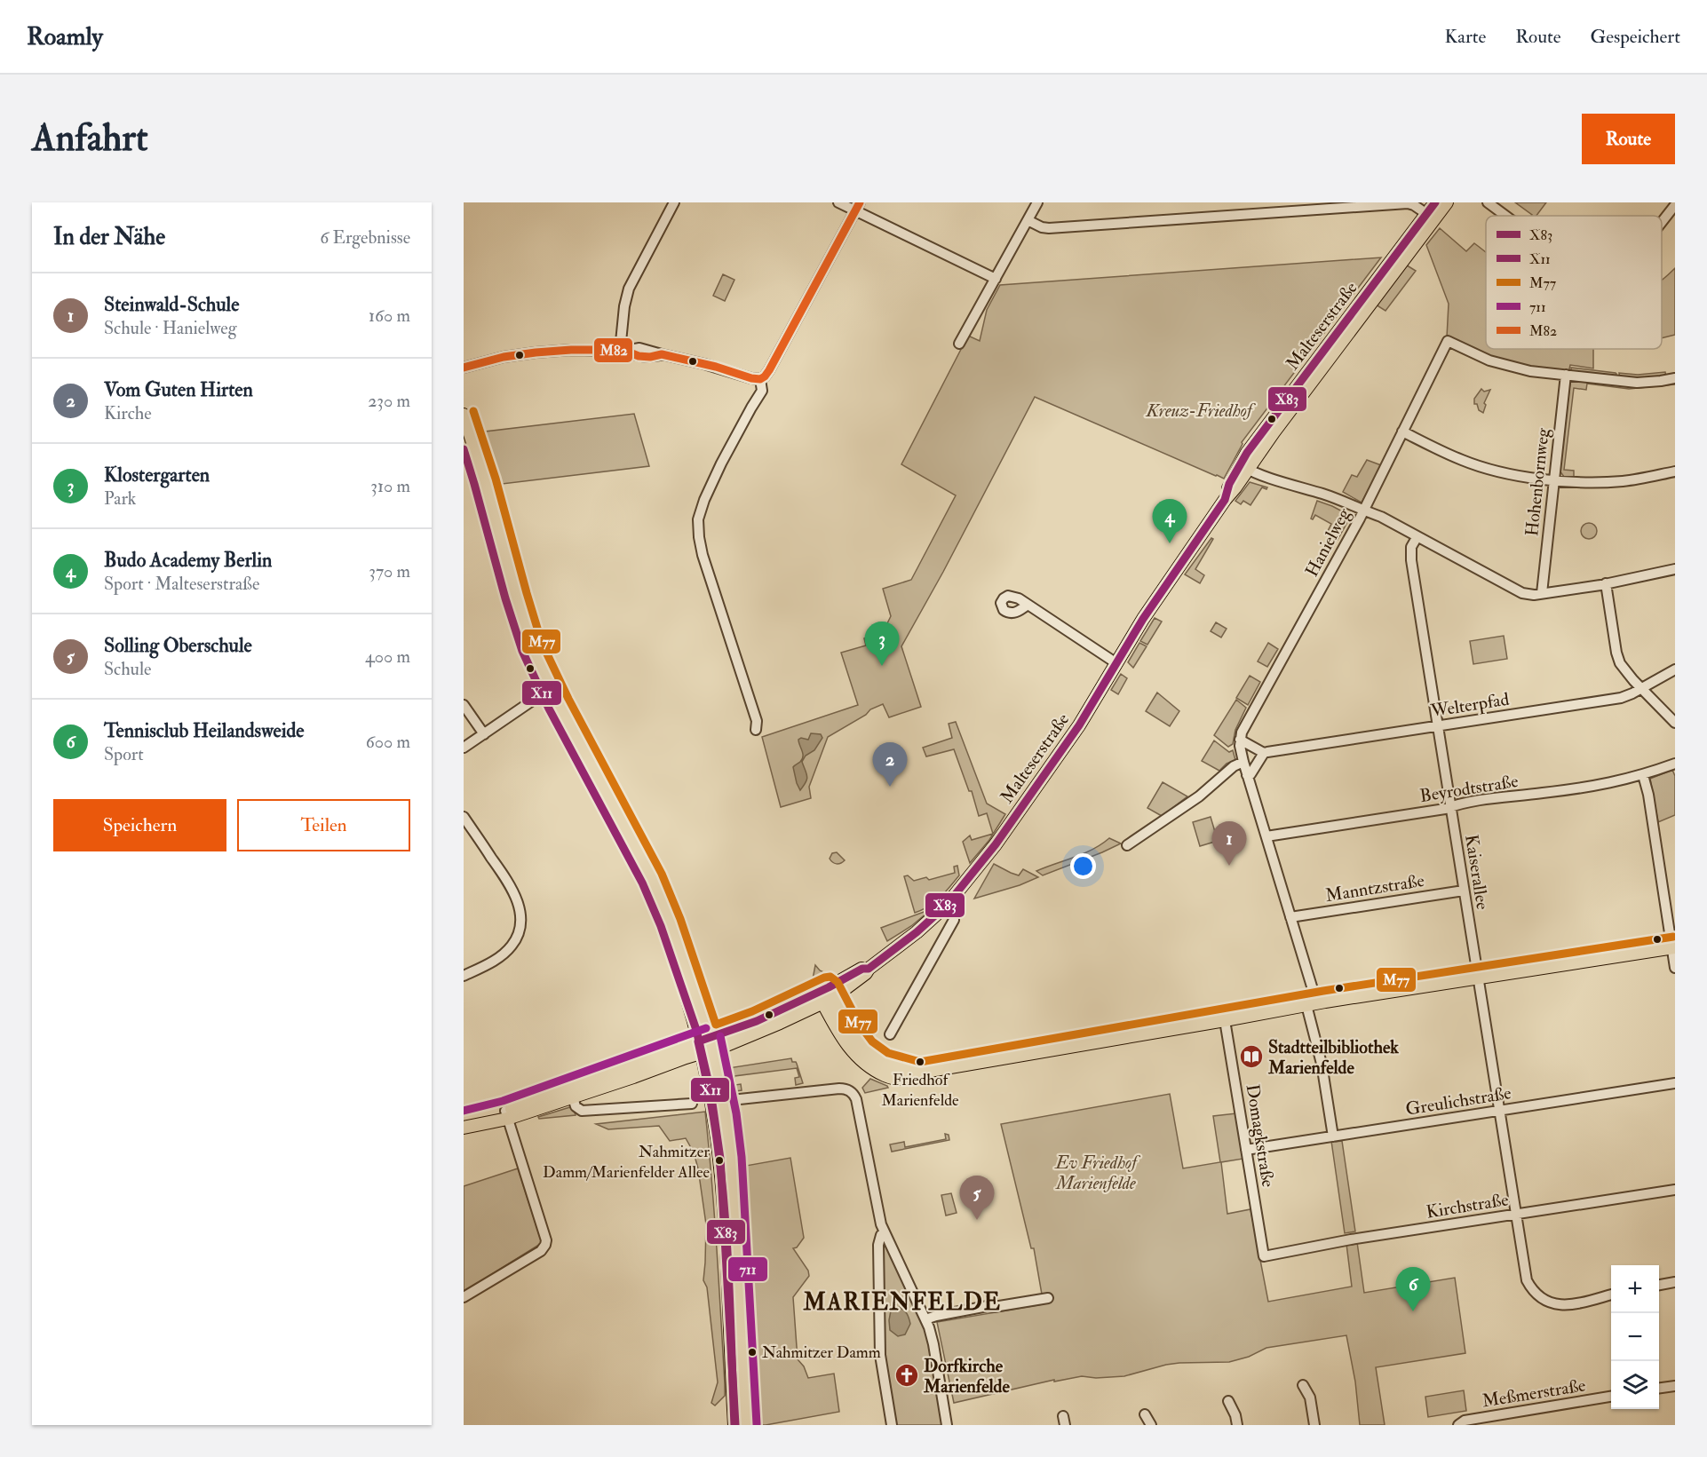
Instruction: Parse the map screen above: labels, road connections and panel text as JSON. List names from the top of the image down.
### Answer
{
  "streets": {
    "main road": ["Malteserstraße"],
    "street": [
      "Hohenbornweg",
      "Hanielweg",
      "Welterpfad",
      "Beyrodtstraße",
      "Kaiserallee",
      "Manntzstraße",
      "Greulichstraße",
      "Domagkstraße",
      "Kirchstraße",
      "Meßmerstraße"
    ]
  },
  "crossings": [
    ["Hohenbornweg", "Hanielweg"],
    ["Welterpfad", "Kaiserallee"],
    ["Beyrodtstraße", "Kaiserallee"],
    ["Kaiserallee", "Manntzstraße"],
    ["Kaiserallee", "Greulichstraße"],
    ["Kaiserallee", "Kirchstraße"],
    ["Greulichstraße", "Domagkstraße"],
    ["Domagkstraße", "Kirchstraße"]
  ],
  "districts": ["MARIENFELDE"],
  "parks": ["Kreuz-Friedhof", "Ev Friedhof Marienfelde"],
  "places": {
    "library": ["Stadtteilbibliothek Marienfelde"],
    "other": ["Friedhof Marienfelde", "Nahmitzer Damm/Marienfelder Allee", "Nahmitzer Damm"],
    "church": ["Dorfkirche Marienfelde"]
  },
  "lines": [
    "transit line X83",
    "transit line M82",
    "transit line M77",
    "transit line X11",
    "transit line 711"
  ],
  "legend": [
    "X83",
    "X11",
    "M77",
    "711",
    "M82"
  ],
  "page": {
    "header": "Roamly",
    "nav": ["Karte", "Route", "Gespeichert"],
    "buttons": [
      "Route",
      ["Speichern", "Teilen"]
    ],
    "title": "Anfahrt",
    "heading": ["In der Nähe", "6 Ergebnisse"],
    "list": [
      {
        "mark": "1",
        "name": "Steinwald-Schule",
        "note": "Schule · Hanielweg",
        "value": "160 m"
      },
      {
        "mark": "2",
        "name": "Vom Guten Hirten",
        "note": "Kirche",
        "value": "230 m"
      },
      {
        "mark": "3",
        "name": "Klostergarten",
        "note": "Park",
        "value": "310 m"
      },
      {
        "mark": "4",
        "name": "Budo Academy Berlin",
        "note": "Sport · Malteserstraße",
        "value": "370 m"
      },
      {
        "mark": "5",
        "name": "Solling Oberschule",
        "note": "Schule",
        "value": "400 m"
      },
      {
        "mark": "6",
        "name": "Tennisclub Heilandsweide",
        "note": "Sport",
        "value": "600 m"
      }
    ],
    "pins": [
      "4",
      "3",
      "2",
      "1",
      "5",
      "6"
    ],
    "map_buttons": ["+", "−"]
  }
}
